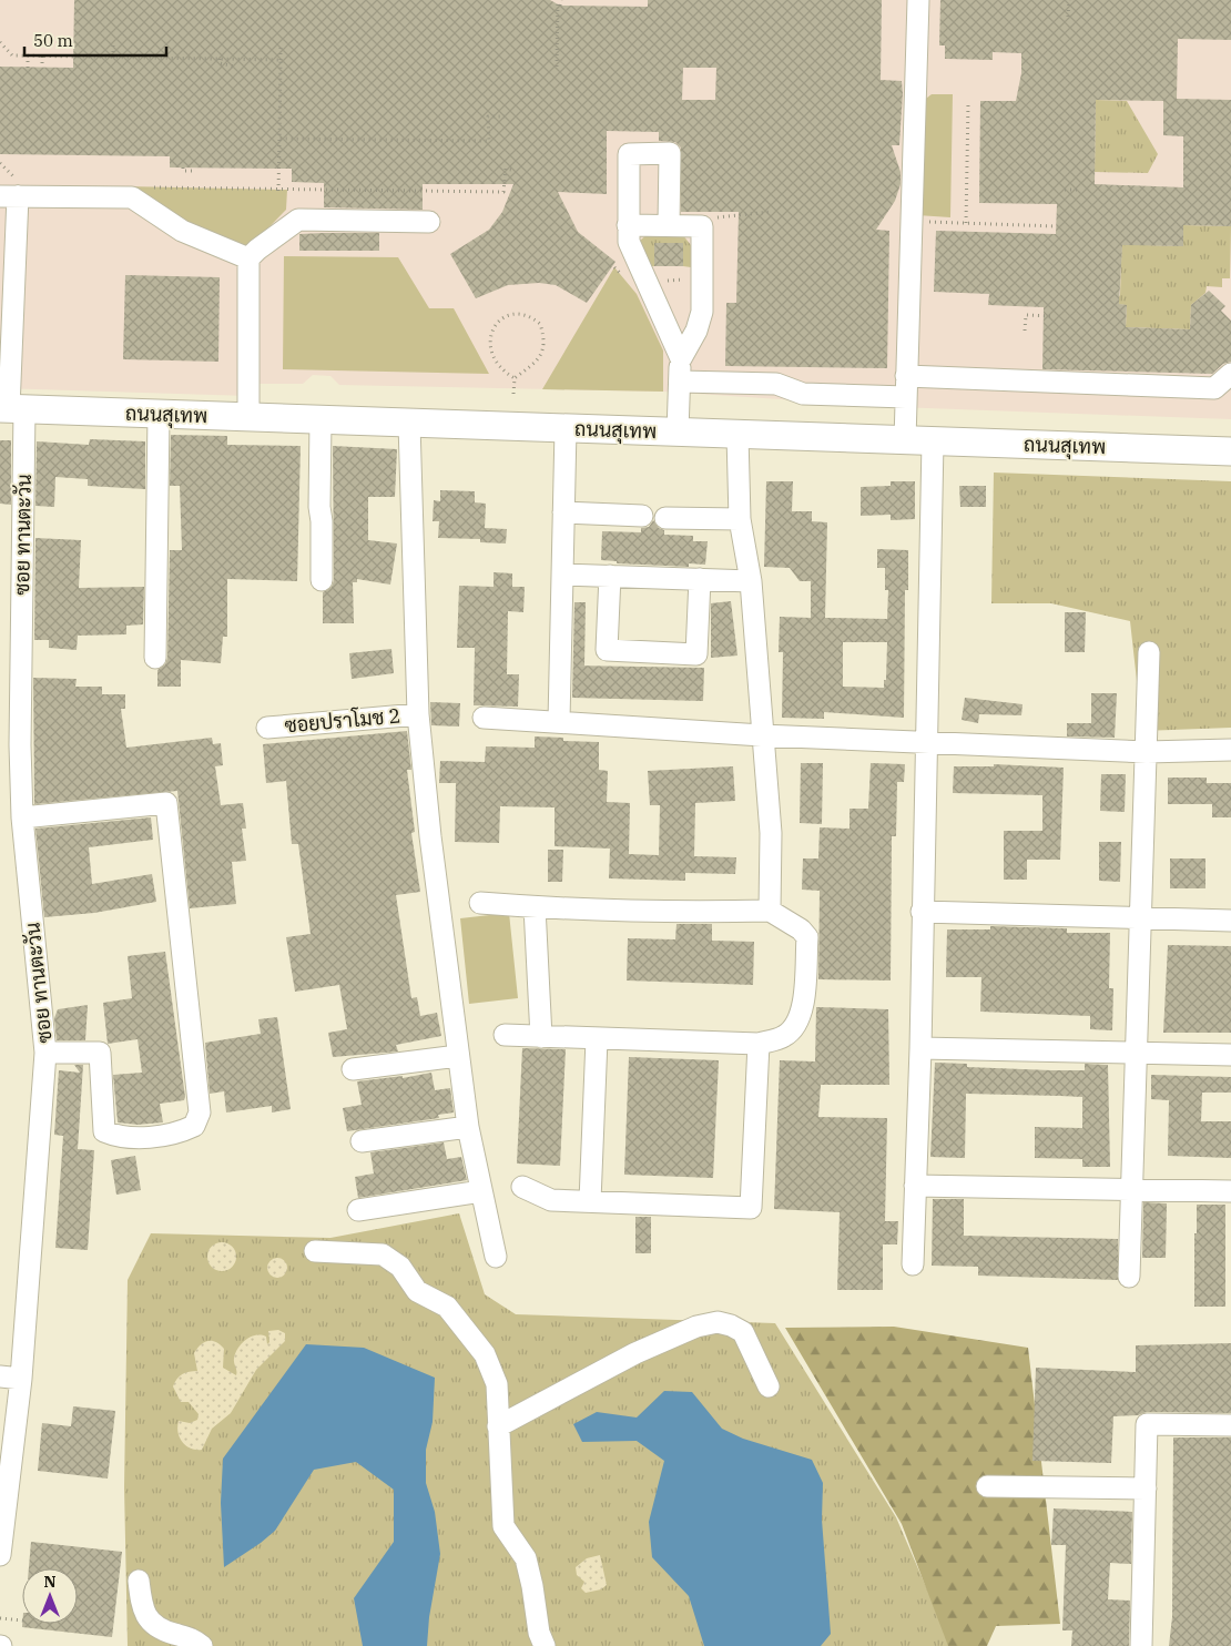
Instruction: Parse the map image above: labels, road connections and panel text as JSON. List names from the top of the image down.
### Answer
{
  "streets": {
    "main road": ["ถนนสุเทพ"],
    "street": ["ซอย ทานตะวัน", "ซอยปราโมช 2"]
  },
  "crossings": [
    ["ถนนสุเทพ", "ซอย ทานตะวัน"]
  ],
  "scale_bar": "50 m",
  "north": "top"
}
